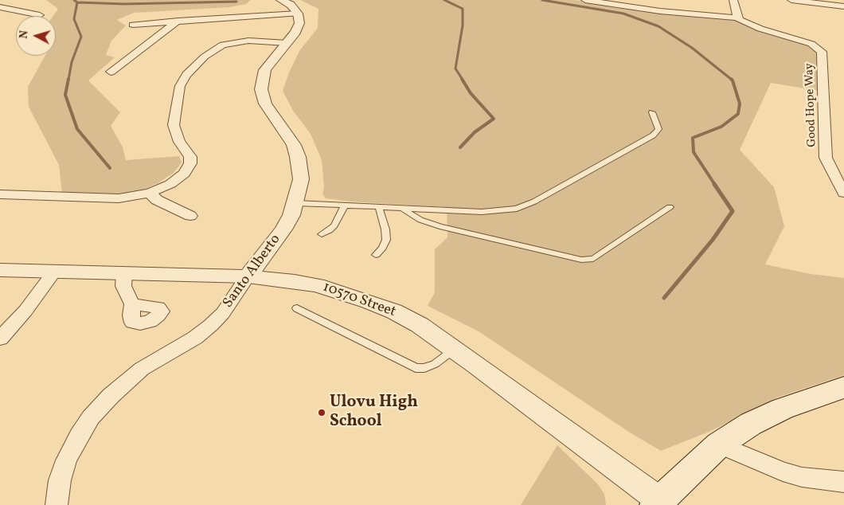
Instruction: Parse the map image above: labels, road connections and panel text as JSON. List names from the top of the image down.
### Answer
{
  "streets": {
    "street": ["Good Hope Way", "Santo Alberto", "10570 Street"]
  },
  "crossings": [
    ["Santo Alberto", "10570 Street"]
  ],
  "places": ["Ulovu High School"],
  "north": "left"
}
